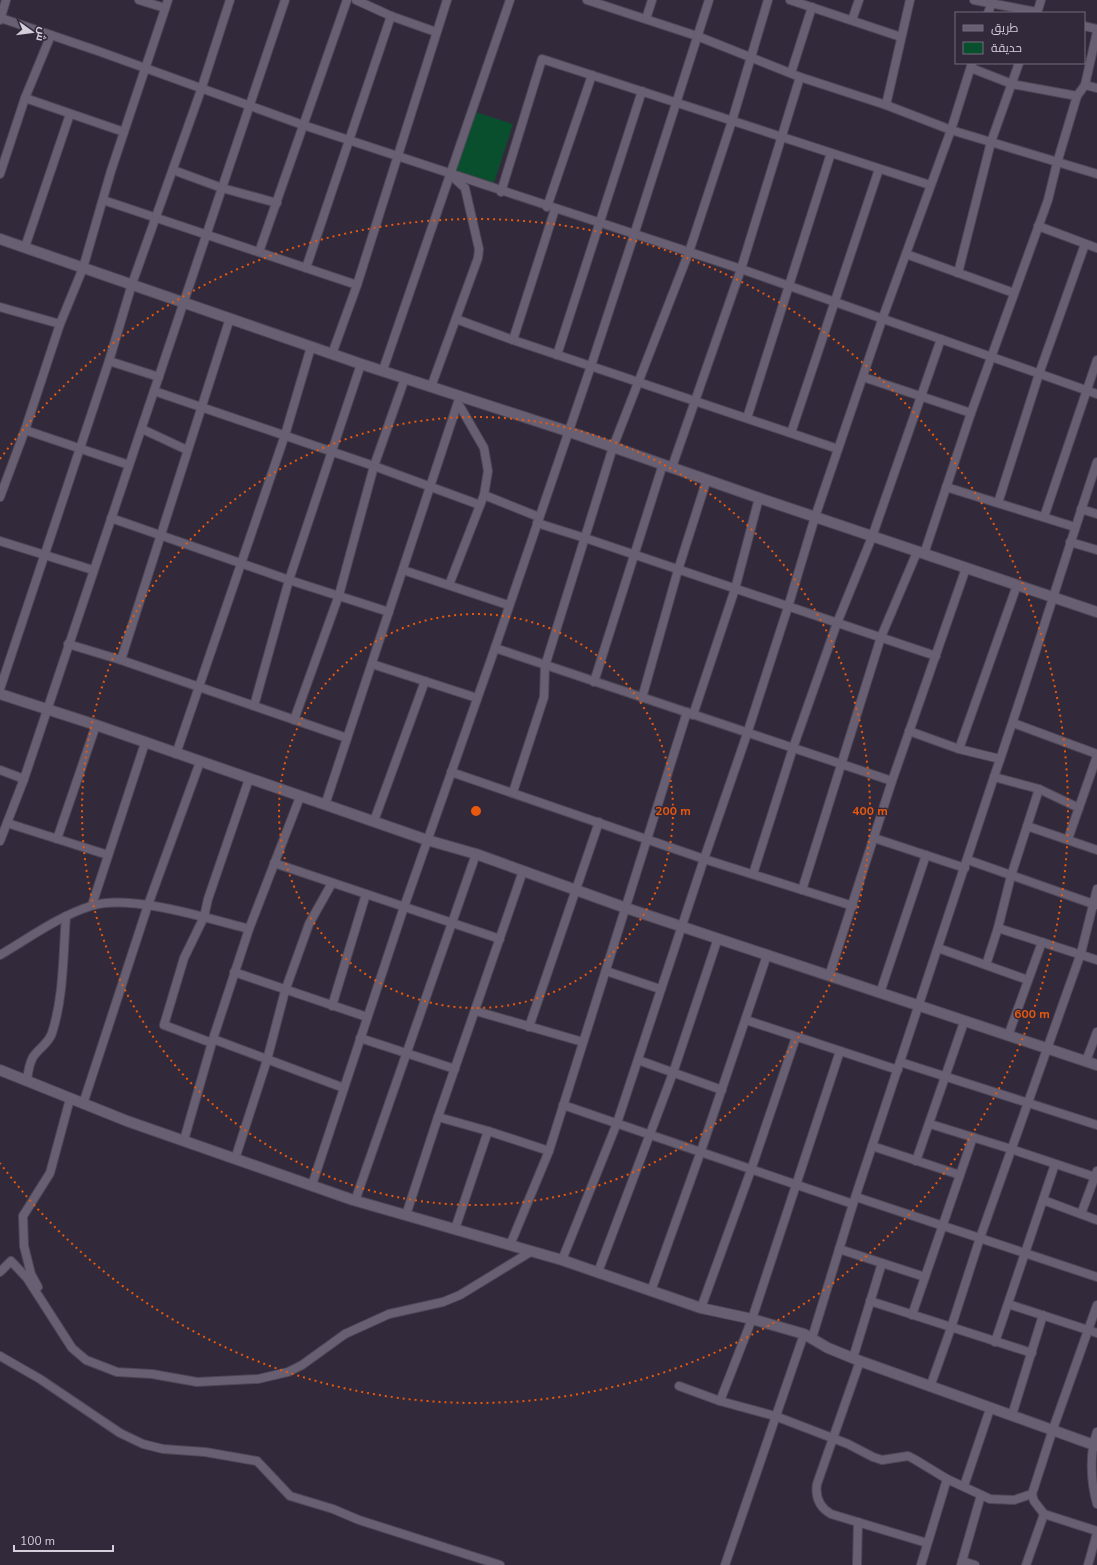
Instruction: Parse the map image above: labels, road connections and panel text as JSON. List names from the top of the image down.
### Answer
{
  "legend": ["طريق", "حديقة"],
  "scale_bar": "100 m",
  "north": "right",
  "rings": ["200 m", "400 m", "600 m"]
}
